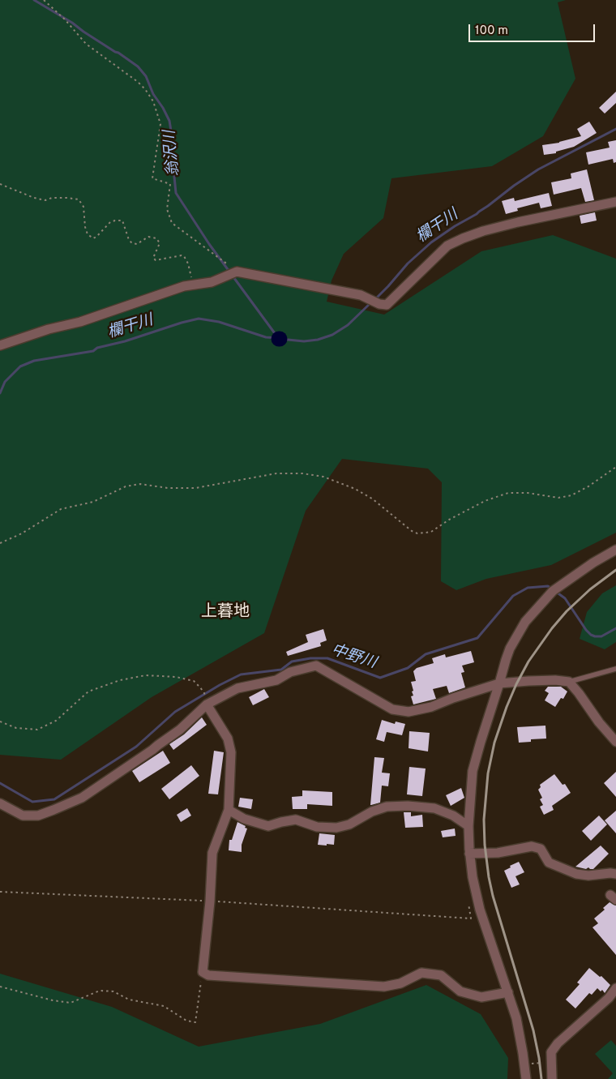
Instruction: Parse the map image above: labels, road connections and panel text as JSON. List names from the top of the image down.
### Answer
{
  "districts": ["上暮地"],
  "water": ["翁沢川", "欄干川", "中野川"],
  "scale_bar": "100 m"
}
